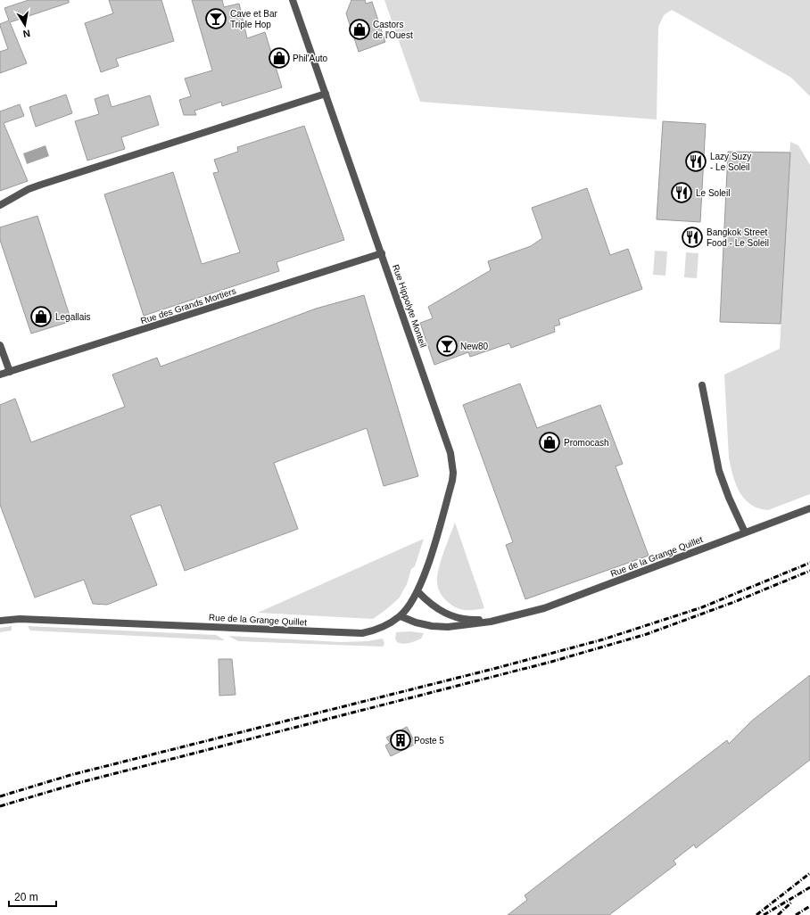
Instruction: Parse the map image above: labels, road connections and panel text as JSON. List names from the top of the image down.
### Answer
{
  "streets": {
    "street": ["Rue des Grands Mortiers", "Rue Hippolyte Monteil", "Rue de la Grange Quillet"]
  },
  "crossings": [
    ["Rue des Grands Mortiers", "Rue Hippolyte Monteil"],
    ["Rue Hippolyte Monteil", "Rue de la Grange Quillet"]
  ],
  "places": {
    "bar": ["Cave et Bar Triple Hop", "New80"],
    "shop": [
      "Castors de l'Ouest",
      "Phil'Auto",
      "Legallais",
      "Promocash"
    ],
    "restaurant": ["Lazy Suzy - Le Soleil", "Le Soleil", "Bangkok Street Food - Le Soleil"],
    "building": ["Poste 5"]
  },
  "scale_bar": "20 m",
  "north": "bottom"
}
